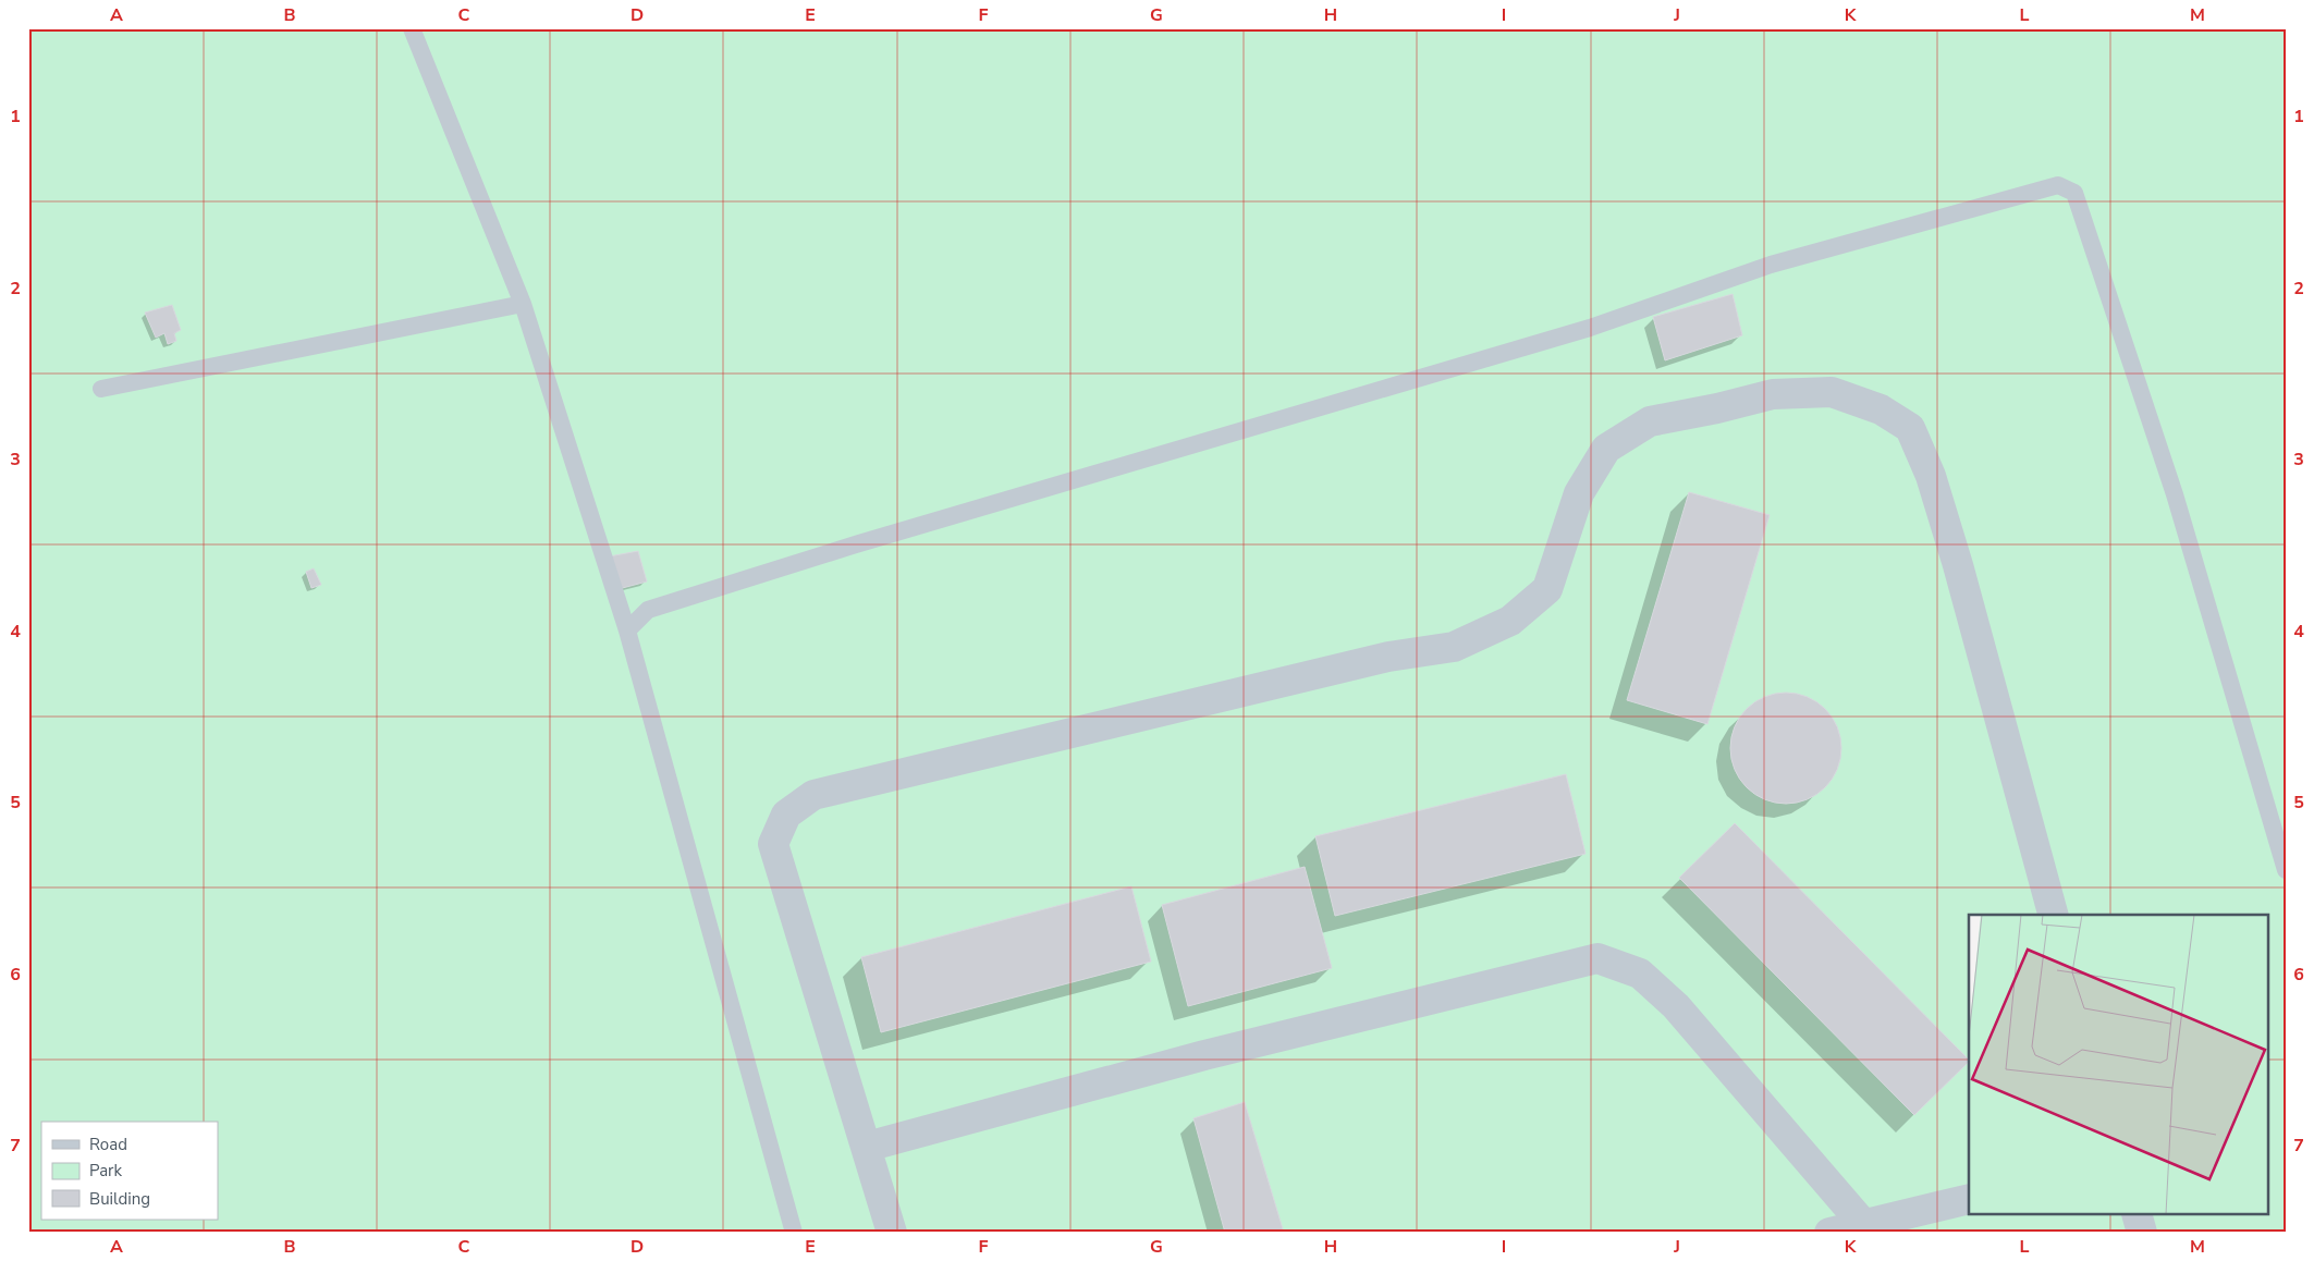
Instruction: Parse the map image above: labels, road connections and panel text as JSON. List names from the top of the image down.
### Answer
{
  "legend": ["Road", "Park", "Building"],
  "grid": {
    "columns": [
      "A",
      "B",
      "C",
      "D",
      "E",
      "F",
      "G",
      "H",
      "I",
      "J",
      "K",
      "L",
      "M"
    ],
    "rows": [
      "1",
      "2",
      "3",
      "4",
      "5",
      "6",
      "7"
    ]
  }
}
